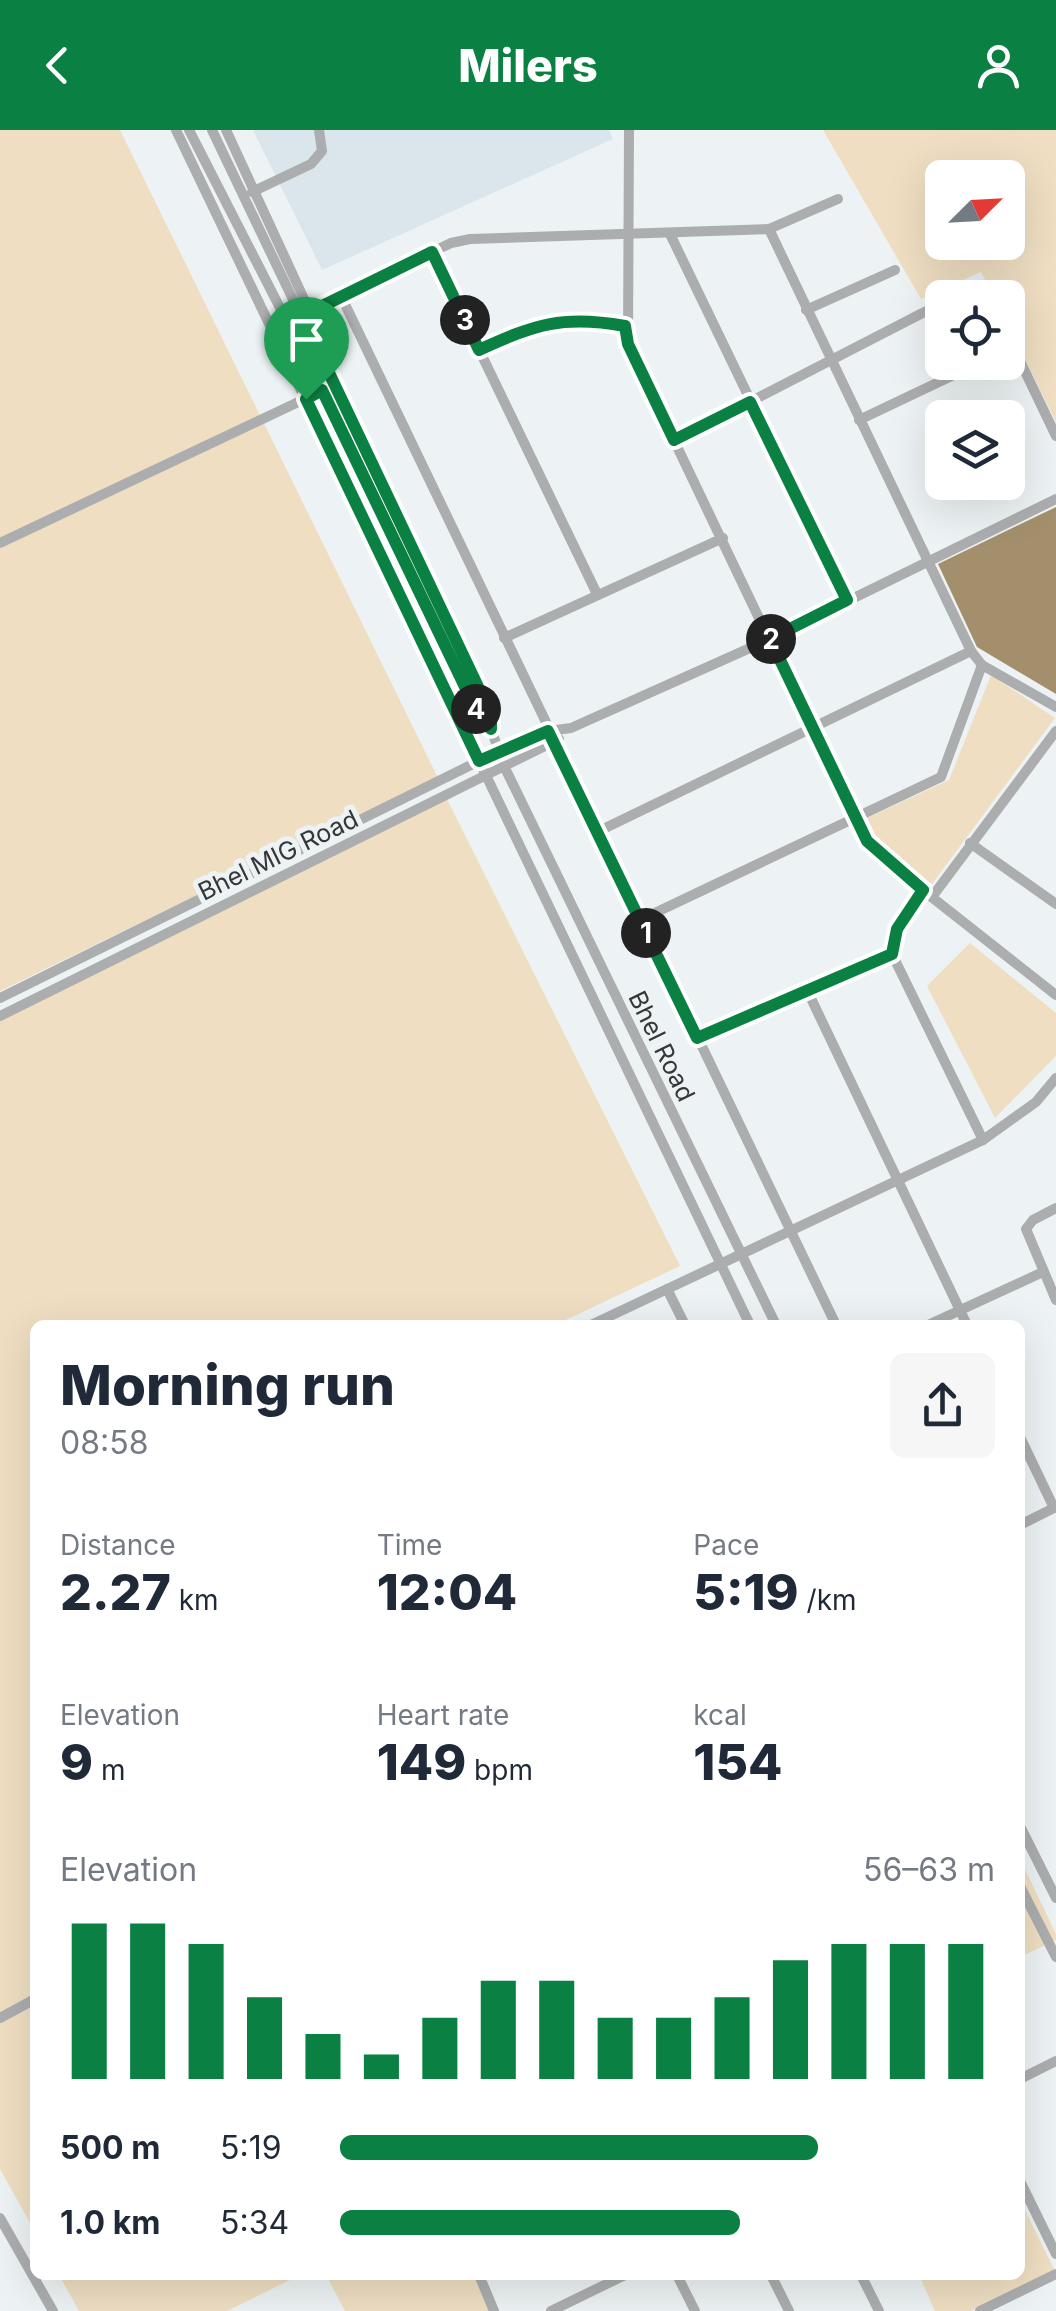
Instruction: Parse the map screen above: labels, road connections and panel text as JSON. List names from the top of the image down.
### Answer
{
  "streets": {
    "street": ["Bhel MIG Road", "Bhel Road"]
  },
  "crossings": [
    ["Bhel MIG Road", "Bhel Road"]
  ],
  "north": "top right",
  "page": {
    "header": "Milers",
    "pins": [
      "3",
      "2",
      "4",
      "1"
    ],
    "heading": ["Morning run", "08:58"],
    "stats": [
      ["Distance", "2.27 km"],
      ["Time", "12:04"],
      ["Pace", "5:19 /km"],
      ["Elevation", "9 m"],
      ["Heart rate", "149 bpm"],
      ["kcal", "154"]
    ],
    "chart": ["Elevation", "56–63 m"],
    "list": [
      {
        "name": "500 m",
        "note": "5:19"
      },
      {
        "name": "1.0 km",
        "note": "5:34"
      }
    ]
  }
}
